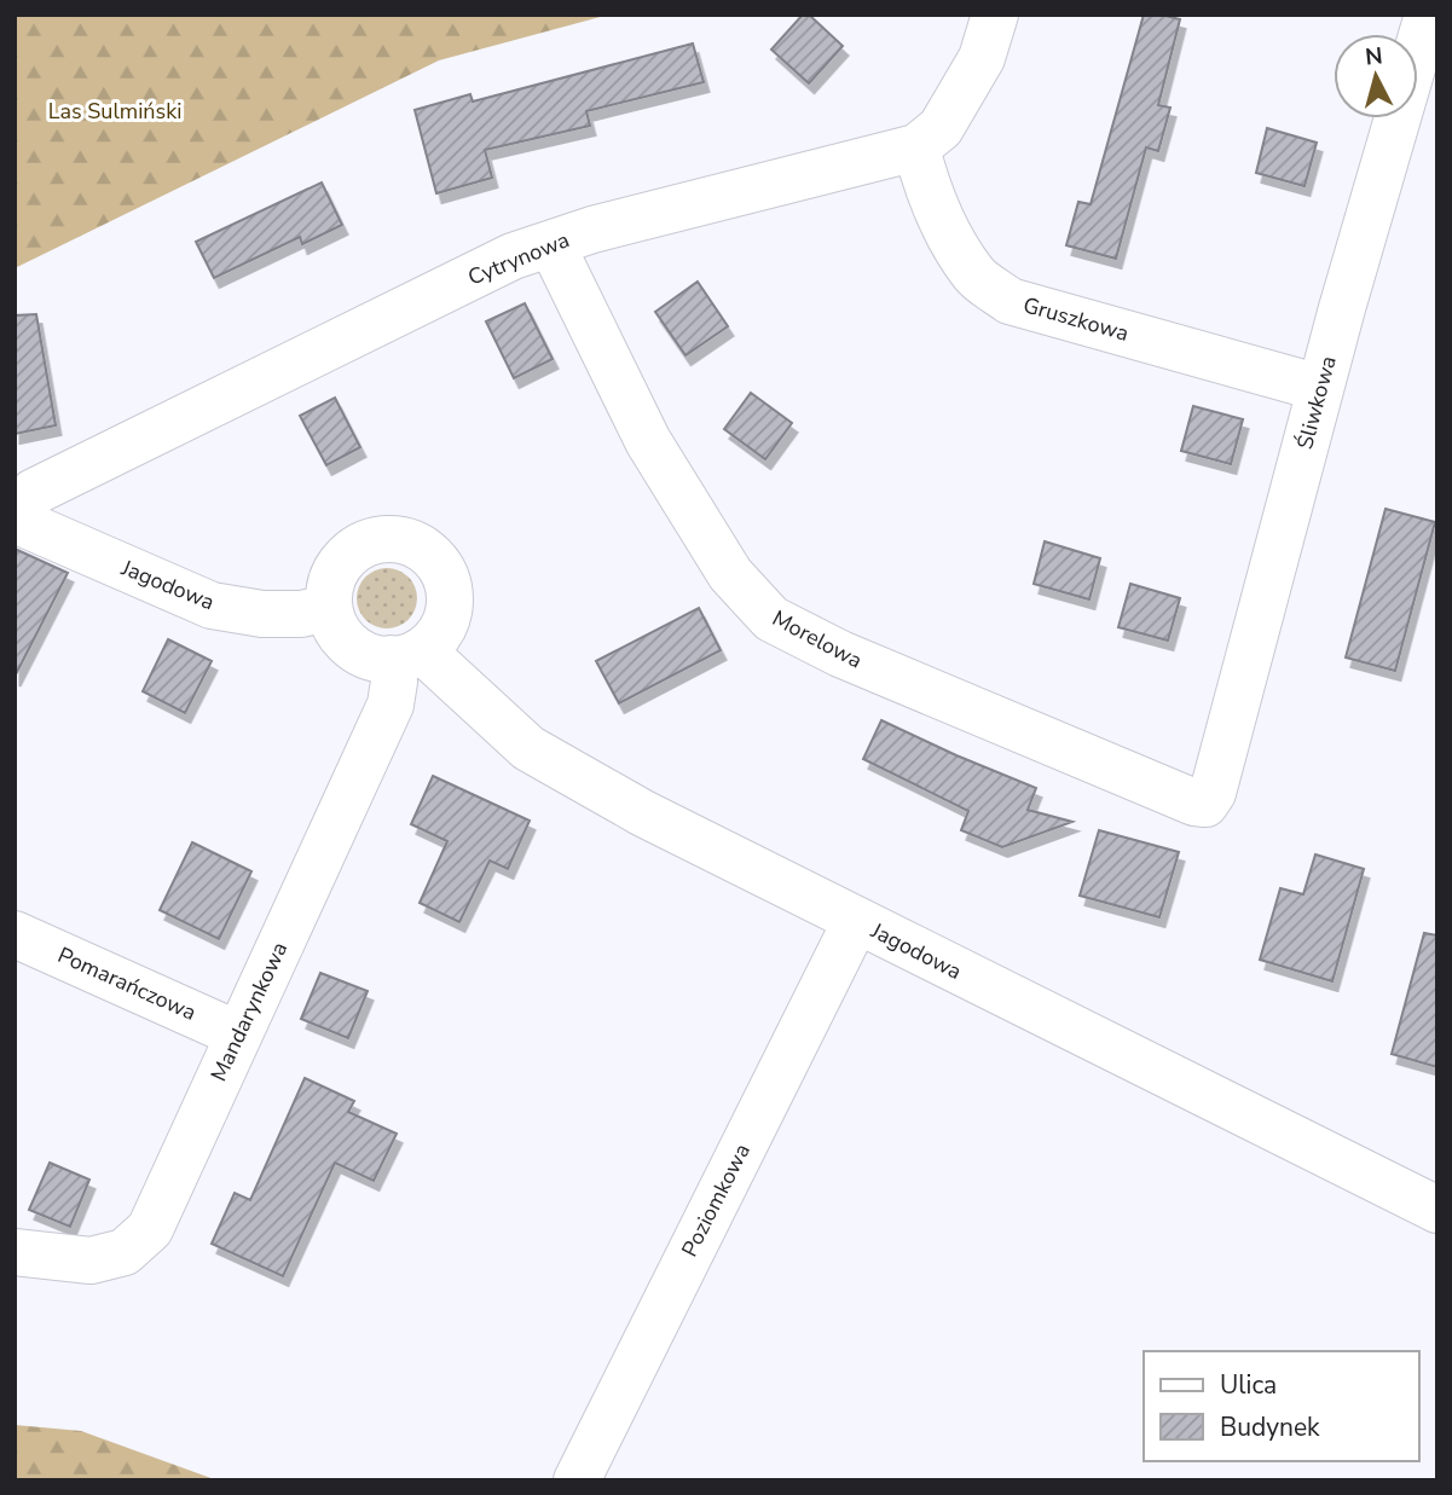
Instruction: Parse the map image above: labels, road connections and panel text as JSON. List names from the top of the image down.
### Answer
{
  "streets": {
    "street": [
      "Cytrynowa",
      "Gruszkowa",
      "Śliwkowa",
      "Jagodowa",
      "Morelowa",
      "Pomarańczowa",
      "Mandarynkowa",
      "Poziomkowa"
    ]
  },
  "crossings": [
    ["Cytrynowa", "Gruszkowa"],
    ["Cytrynowa", "Jagodowa"],
    ["Cytrynowa", "Morelowa"],
    ["Gruszkowa", "Śliwkowa"],
    ["Śliwkowa", "Morelowa"],
    ["Jagodowa", "Mandarynkowa"],
    ["Jagodowa", "Poziomkowa"],
    ["Pomarańczowa", "Mandarynkowa"]
  ],
  "parks": ["Las Sulmiński"],
  "legend": ["Ulica", "Budynek"],
  "north": "top"
}
